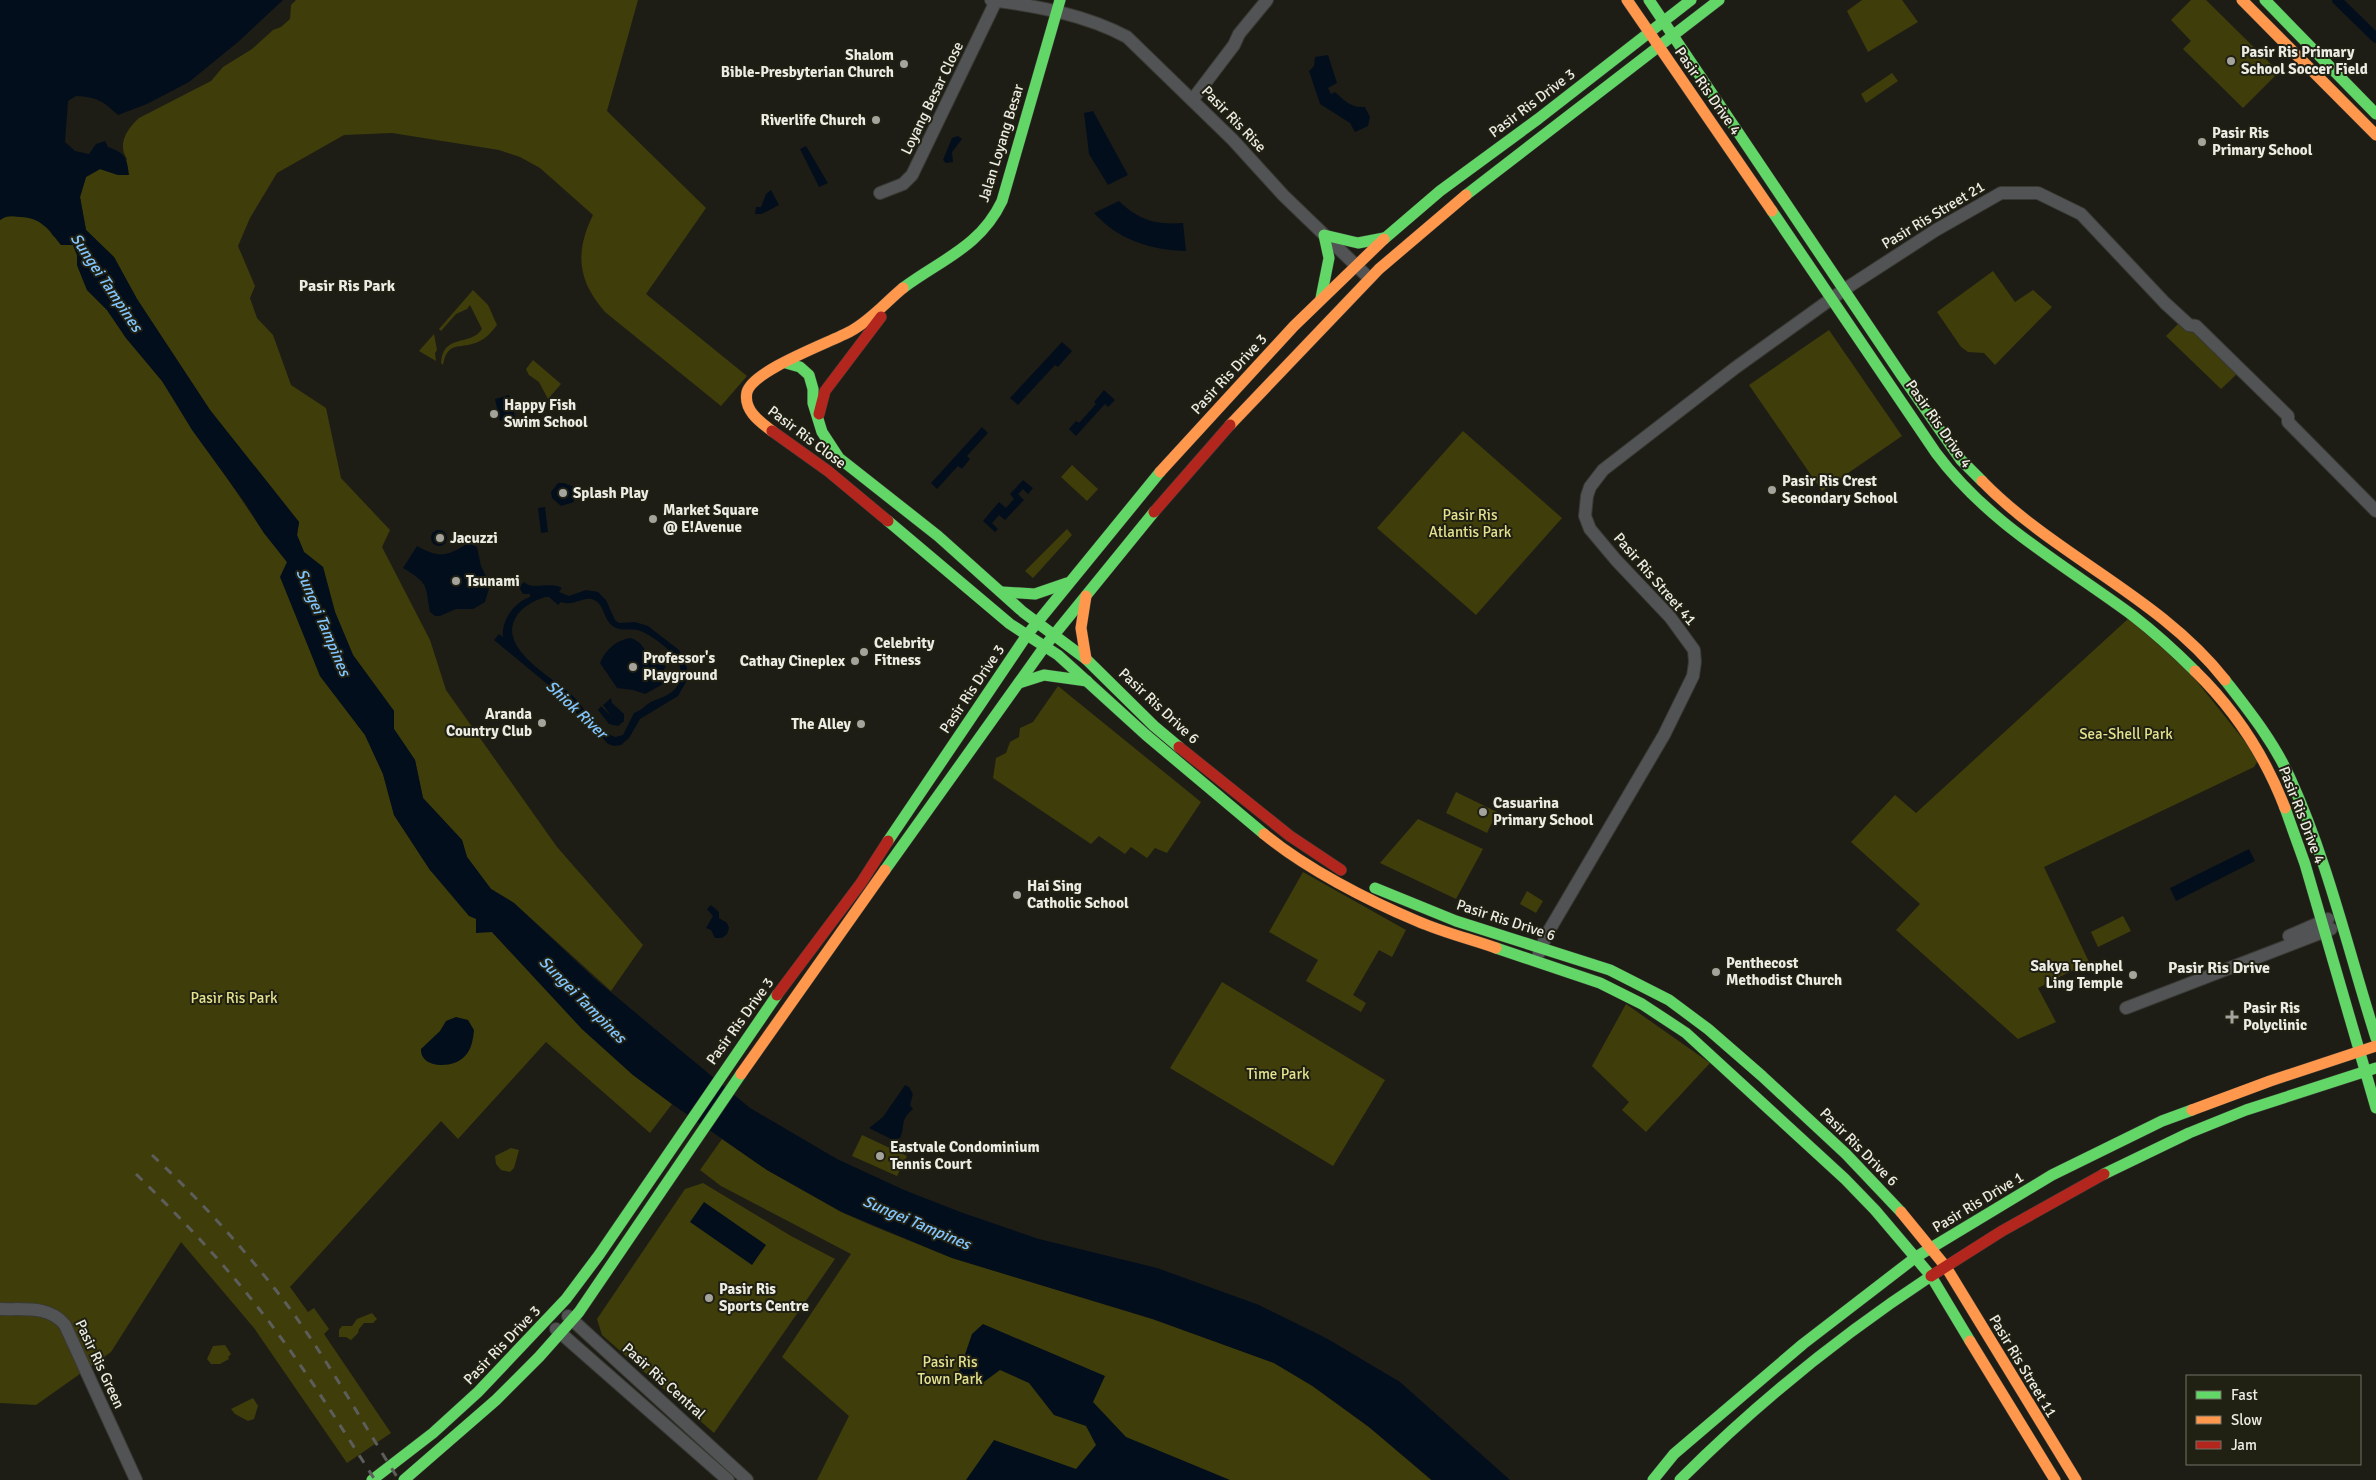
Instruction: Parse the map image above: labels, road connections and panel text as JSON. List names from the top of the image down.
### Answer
{
  "streets": {
    "street": [
      "Pasir Ris Drive 4",
      "Loyang Besar Close",
      "Pasir Ris Drive 3",
      "Pasir Ris Rise",
      "Jalan Loyang Besar",
      "Pasir Ris Street 21",
      "Pasir Ris Close",
      "Pasir Ris Street 41",
      "Pasir Ris Drive 6",
      "Pasir Ris Drive 1",
      "Pasir Ris Green",
      "Pasir Ris Street 11",
      "Pasir Ris Central"
    ]
  },
  "crossings": [
    ["Pasir Ris Drive 4", "Pasir Ris Drive 3"],
    ["Pasir Ris Drive 4", "Pasir Ris Street 21"],
    ["Pasir Ris Drive 4", "Pasir Ris Street 41"],
    ["Pasir Ris Drive 4", "Pasir Ris Drive 1"],
    ["Pasir Ris Drive 3", "Pasir Ris Rise"],
    ["Pasir Ris Drive 3", "Pasir Ris Close"],
    ["Pasir Ris Drive 3", "Pasir Ris Drive 6"],
    ["Pasir Ris Drive 3", "Pasir Ris Central"],
    ["Pasir Ris Rise", "Jalan Loyang Besar"],
    ["Jalan Loyang Besar", "Pasir Ris Close"],
    ["Pasir Ris Street 21", "Pasir Ris Street 41"],
    ["Pasir Ris Close", "Pasir Ris Drive 6"],
    ["Pasir Ris Street 41", "Pasir Ris Drive 6"],
    ["Pasir Ris Drive 6", "Pasir Ris Drive 1"],
    ["Pasir Ris Drive 6", "Pasir Ris Street 11"]
  ],
  "districts": ["Pasir Ris Park", "Pasir Ris Drive"],
  "water": ["Sungei Tampines", "Shiok River"],
  "parks": [
    "Pasir Ris Atlantis Park",
    "Sea-Shell Park",
    "Pasir Ris Park",
    "Time Park",
    "Pasir Ris Town Park"
  ],
  "places": {
    "other": [
      "Pasir Ris Primary School Soccer Field",
      "Shalom Bible-Presbyterian Church",
      "Riverlife Church",
      "Pasir Ris Primary School",
      "Happy Fish Swim School",
      "Pasir Ris Crest Secondary School",
      "Splash Play",
      "Market Square @ E!Avenue",
      "Jacuzzi",
      "Tsunami",
      "Celebrity Fitness",
      "Cathay Cineplex",
      "Professor's Playground",
      "Aranda Country Club",
      "The Alley",
      "Casuarina Primary School",
      "Hai Sing Catholic School",
      "Penthecost Methodist Church",
      "Sakya Tenphel Ling Temple",
      "Eastvale Condominium Tennis Court",
      "Pasir Ris Sports Centre"
    ],
    "health": ["Pasir Ris Polyclinic"]
  },
  "legend": ["Fast", "Slow", "Jam"]
}
